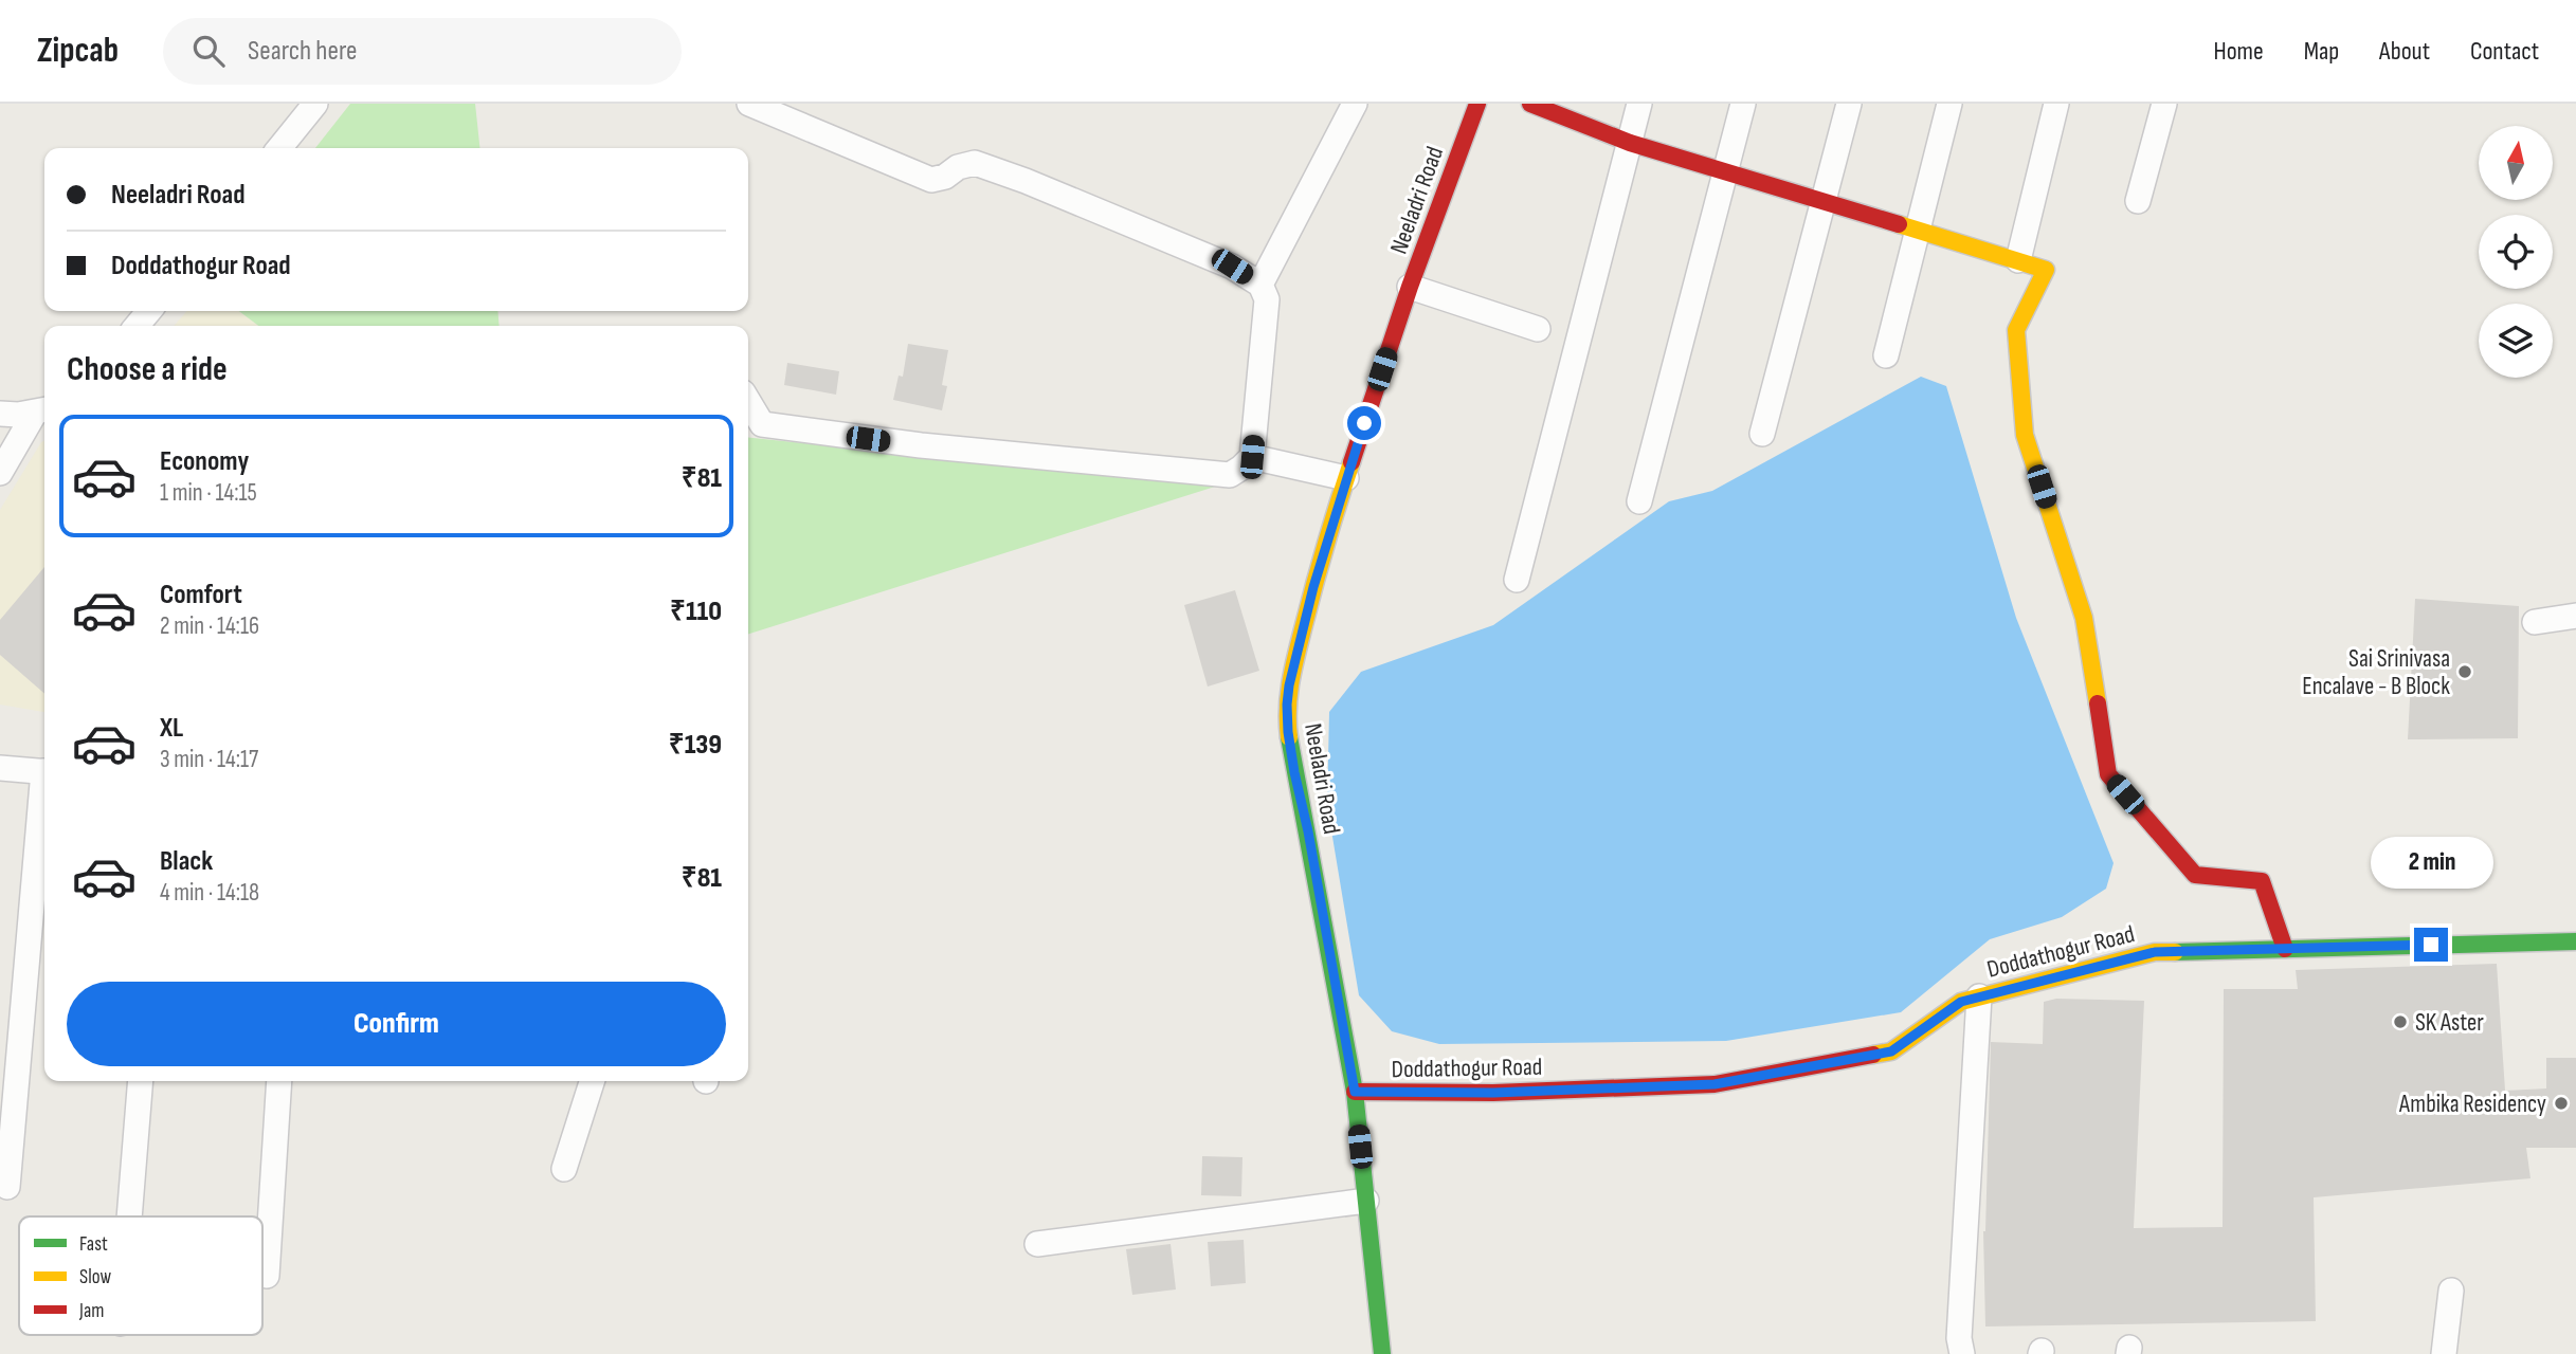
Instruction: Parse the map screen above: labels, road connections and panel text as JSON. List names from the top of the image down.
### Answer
{
  "streets": {
    "street": ["Neeladri Road", "Doddathogur Road"]
  },
  "crossings": [
    ["Neeladri Road", "Doddathogur Road"]
  ],
  "places": ["Sai Srinivasa Encalave - B Block", "SK Aster", "Ambika Residency"],
  "legend": ["Fast", "Slow", "Jam"],
  "north": "top",
  "page": {
    "header": "Zipcab",
    "search": "Search here",
    "nav": [
      "Home",
      "Map",
      "About",
      "Contact"
    ],
    "banner": ["Neeladri Road", "Doddathogur Road"],
    "heading": "Choose a ride",
    "list": [
      {
        "name": "Economy",
        "note": "1 min · 14:15",
        "value": "₹81"
      },
      {
        "name": "Comfort",
        "note": "2 min · 14:16",
        "value": "₹110"
      },
      {
        "name": "XL",
        "note": "3 min · 14:17",
        "value": "₹139"
      },
      {
        "name": "Black",
        "note": "4 min · 14:18",
        "value": "₹81"
      }
    ],
    "bubble": "2 min",
    "buttons": "Confirm"
  }
}
